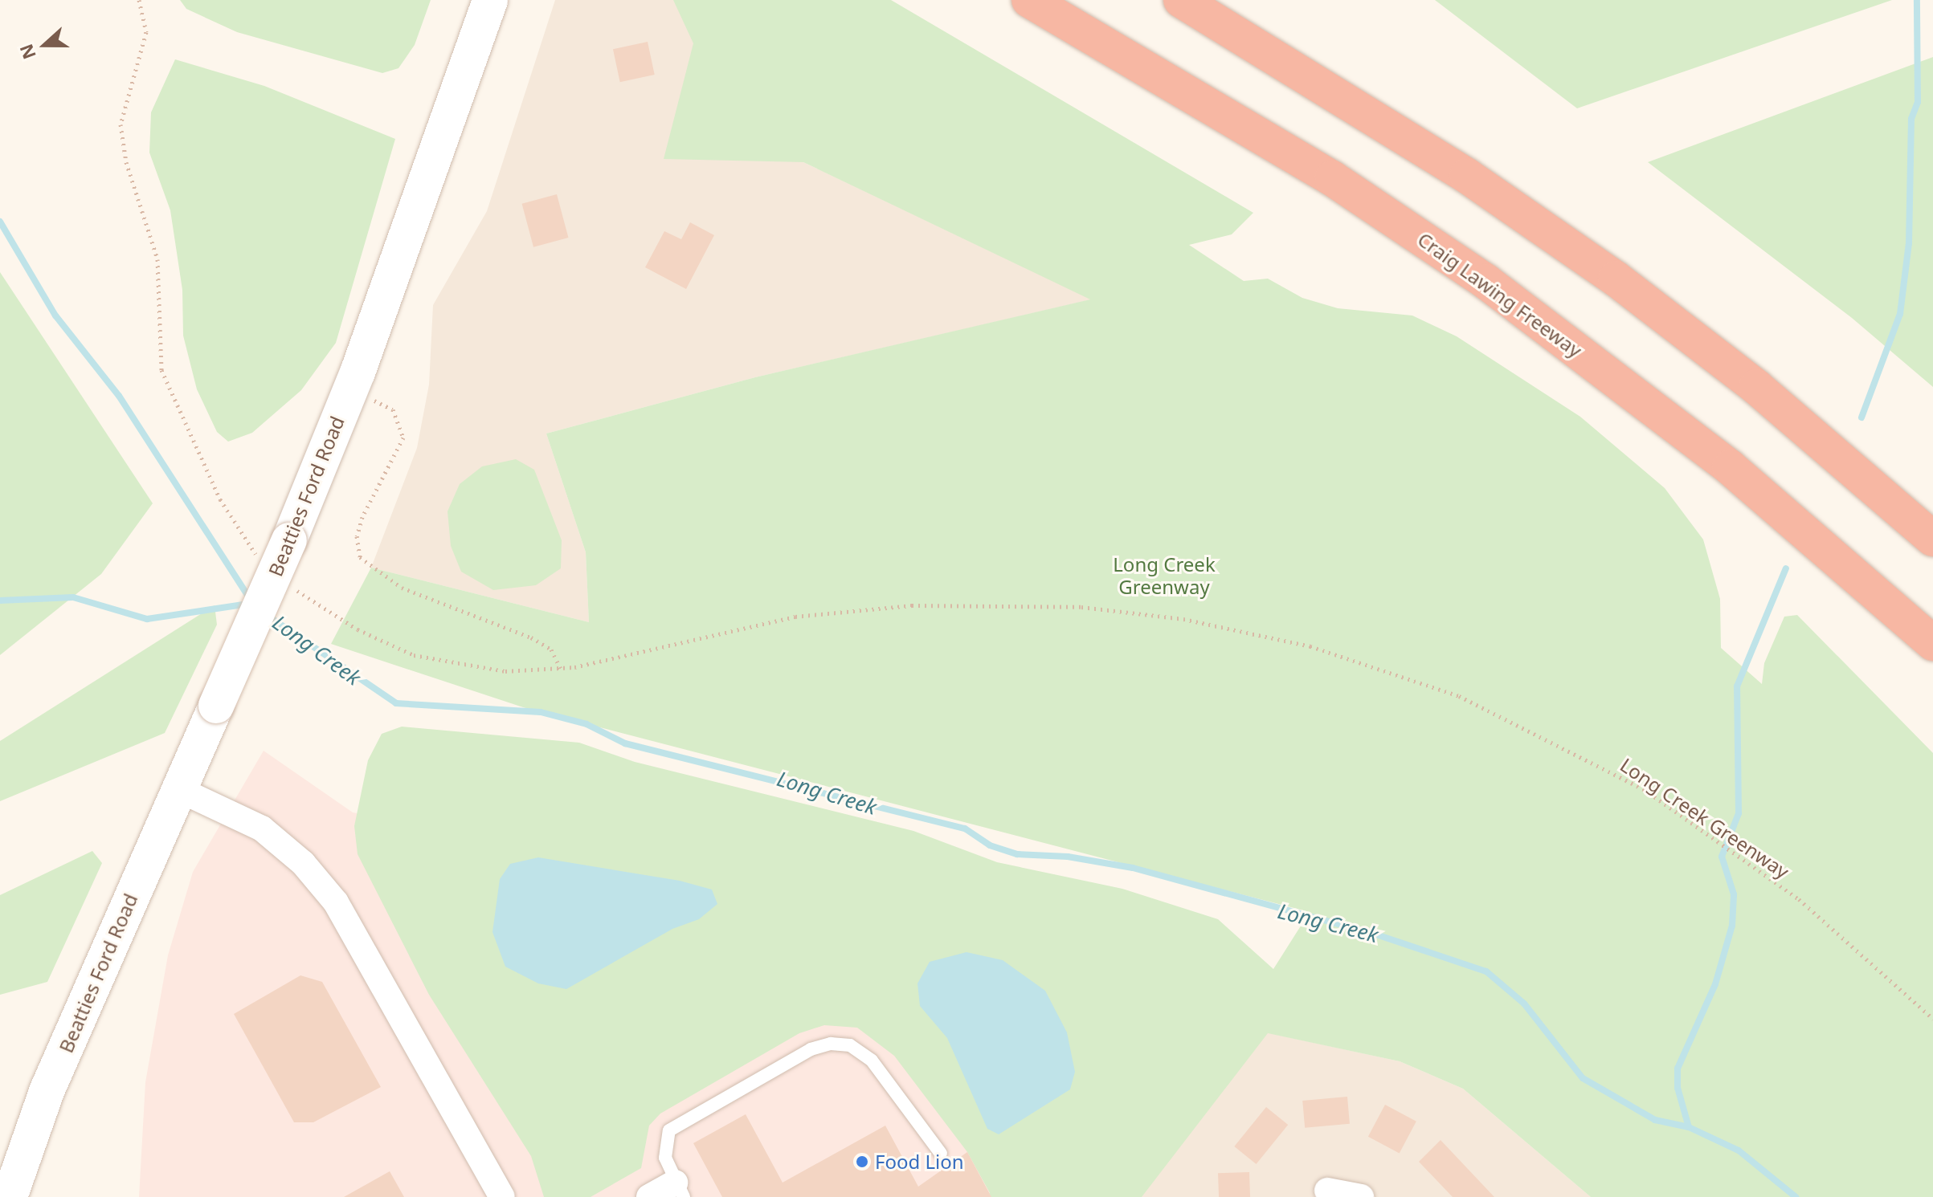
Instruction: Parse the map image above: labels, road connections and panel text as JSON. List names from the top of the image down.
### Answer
{
  "streets": {
    "highway": ["Craig Lawing Freeway"],
    "main road": ["Beatties Ford Road"],
    "path": ["Long Creek Greenway"]
  },
  "water": ["Long Creek"],
  "parks": ["Long Creek Greenway"],
  "places": ["Food Lion"],
  "north": "left"
}
